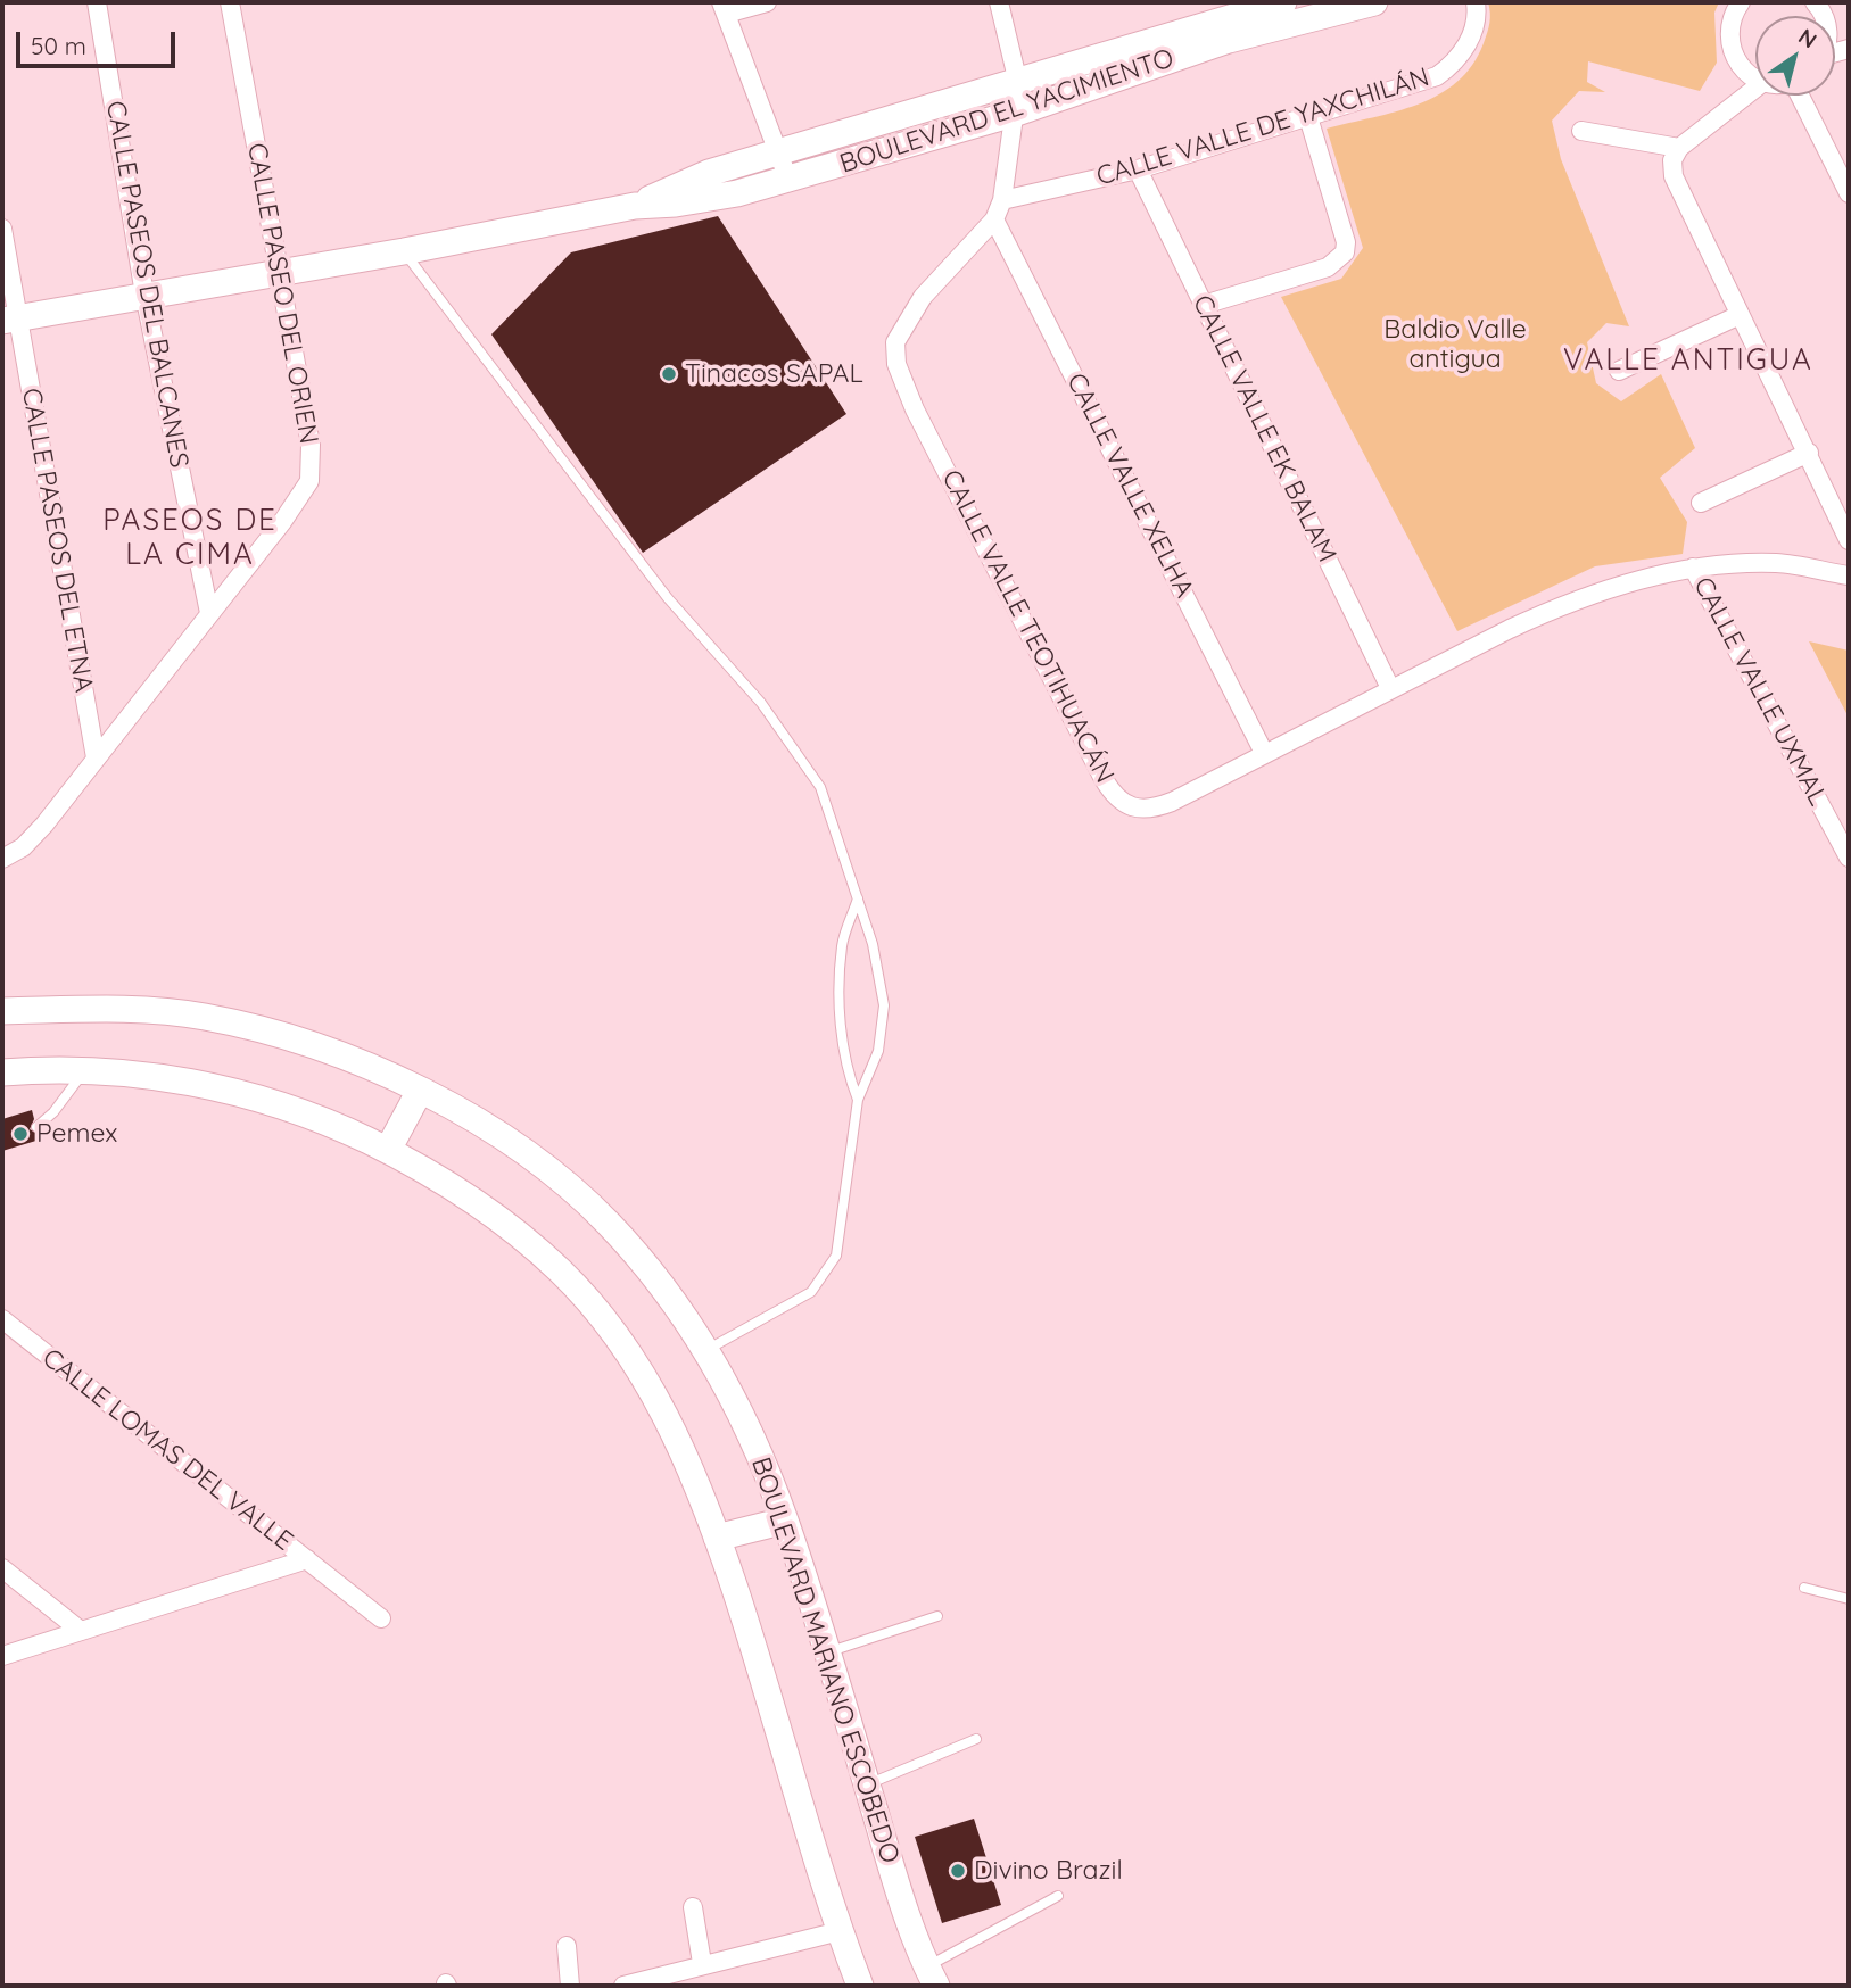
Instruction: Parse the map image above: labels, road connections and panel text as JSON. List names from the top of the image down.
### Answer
{
  "streets": {
    "street": [
      "BOULEVARD EL YACIMIENTO",
      "CALLE VALLE DE YAXCHILÁN",
      "CALLE PASEOS DEL BALCANES",
      "CALLE PASEO DEL ORIEN",
      "CALLE VALLE EK BALAM",
      "CALLE VALLE XELHA",
      "CALLE PASEOS DEL ETNA",
      "CALLE VALLE TEOTIHUACÁN",
      "CALLE VALLE UXMAL",
      "CALLE LOMAS DEL VALLE",
      "BOULEVARD MARIANO ESCOBEDO"
    ]
  },
  "crossings": [
    ["BOULEVARD EL YACIMIENTO", "CALLE PASEOS DEL BALCANES"],
    ["BOULEVARD EL YACIMIENTO", "CALLE PASEO DEL ORIEN"],
    ["BOULEVARD EL YACIMIENTO", "CALLE PASEOS DEL ETNA"],
    ["BOULEVARD EL YACIMIENTO", "CALLE VALLE TEOTIHUACÁN"],
    ["CALLE VALLE DE YAXCHILÁN", "CALLE VALLE EK BALAM"],
    ["CALLE VALLE DE YAXCHILÁN", "CALLE VALLE TEOTIHUACÁN"],
    ["CALLE PASEOS DEL BALCANES", "CALLE PASEO DEL ORIEN"],
    ["CALLE PASEO DEL ORIEN", "CALLE PASEOS DEL ETNA"],
    ["CALLE VALLE EK BALAM", "CALLE VALLE TEOTIHUACÁN"],
    ["CALLE VALLE XELHA", "CALLE VALLE TEOTIHUACÁN"],
    ["CALLE VALLE TEOTIHUACÁN", "CALLE VALLE UXMAL"]
  ],
  "districts": ["VALLE ANTIGUA", "PASEOS DE LA CIMA"],
  "parks": ["Baldio Valle antigua"],
  "places": ["Tinacos SAPAL", "Pemex", "Divino Brazil"],
  "scale_bar": "50 m",
  "north": "top right"
}
